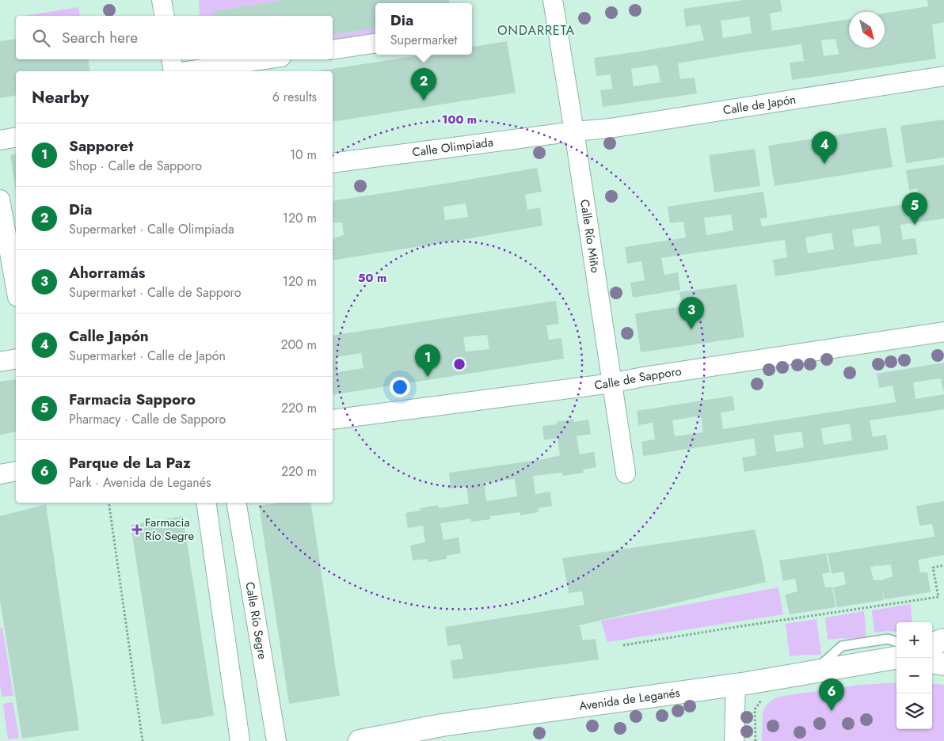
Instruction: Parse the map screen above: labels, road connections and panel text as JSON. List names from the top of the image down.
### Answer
{
  "streets": {
    "street": [
      "Calle de Japón",
      "Calle Olimpiada",
      "Calle Río Miño",
      "Calle de Sapporo",
      "Calle Río Segre",
      "Avenida de Leganés"
    ]
  },
  "crossings": [
    ["Calle de Japón", "Calle Olimpiada"],
    ["Calle de Japón", "Calle Río Miño"],
    ["Calle Olimpiada", "Calle Río Miño"],
    ["Calle Río Miño", "Calle de Sapporo"]
  ],
  "districts": ["ONDARRETA"],
  "places": {
    "health": ["Farmacia Río Segre"]
  },
  "north": "bottom right",
  "page": {
    "popup": ["Dia", "Supermarket"],
    "search": "Search here",
    "pins": [
      "2",
      "4",
      "5",
      "3",
      "1",
      "6"
    ],
    "heading": ["Nearby", "6 results"],
    "list": [
      {
        "mark": "1",
        "name": "Sapporet",
        "note": "Shop · Calle de Sapporo",
        "value": "10 m"
      },
      {
        "mark": "2",
        "name": "Dia",
        "note": "Supermarket · Calle Olimpiada",
        "value": "120 m"
      },
      {
        "mark": "3",
        "name": "Ahorramás",
        "note": "Supermarket · Calle de Sapporo",
        "value": "120 m"
      },
      {
        "mark": "4",
        "name": "Calle Japón",
        "note": "Supermarket · Calle de Japón",
        "value": "200 m"
      },
      {
        "mark": "5",
        "name": "Farmacia Sapporo",
        "note": "Pharmacy · Calle de Sapporo",
        "value": "220 m"
      },
      {
        "mark": "6",
        "name": "Parque de La Paz",
        "note": "Park · Avenida de Leganés",
        "value": "220 m"
      }
    ],
    "map_buttons": ["+", "−"]
  },
  "rings": ["100 m", "50 m"]
}
